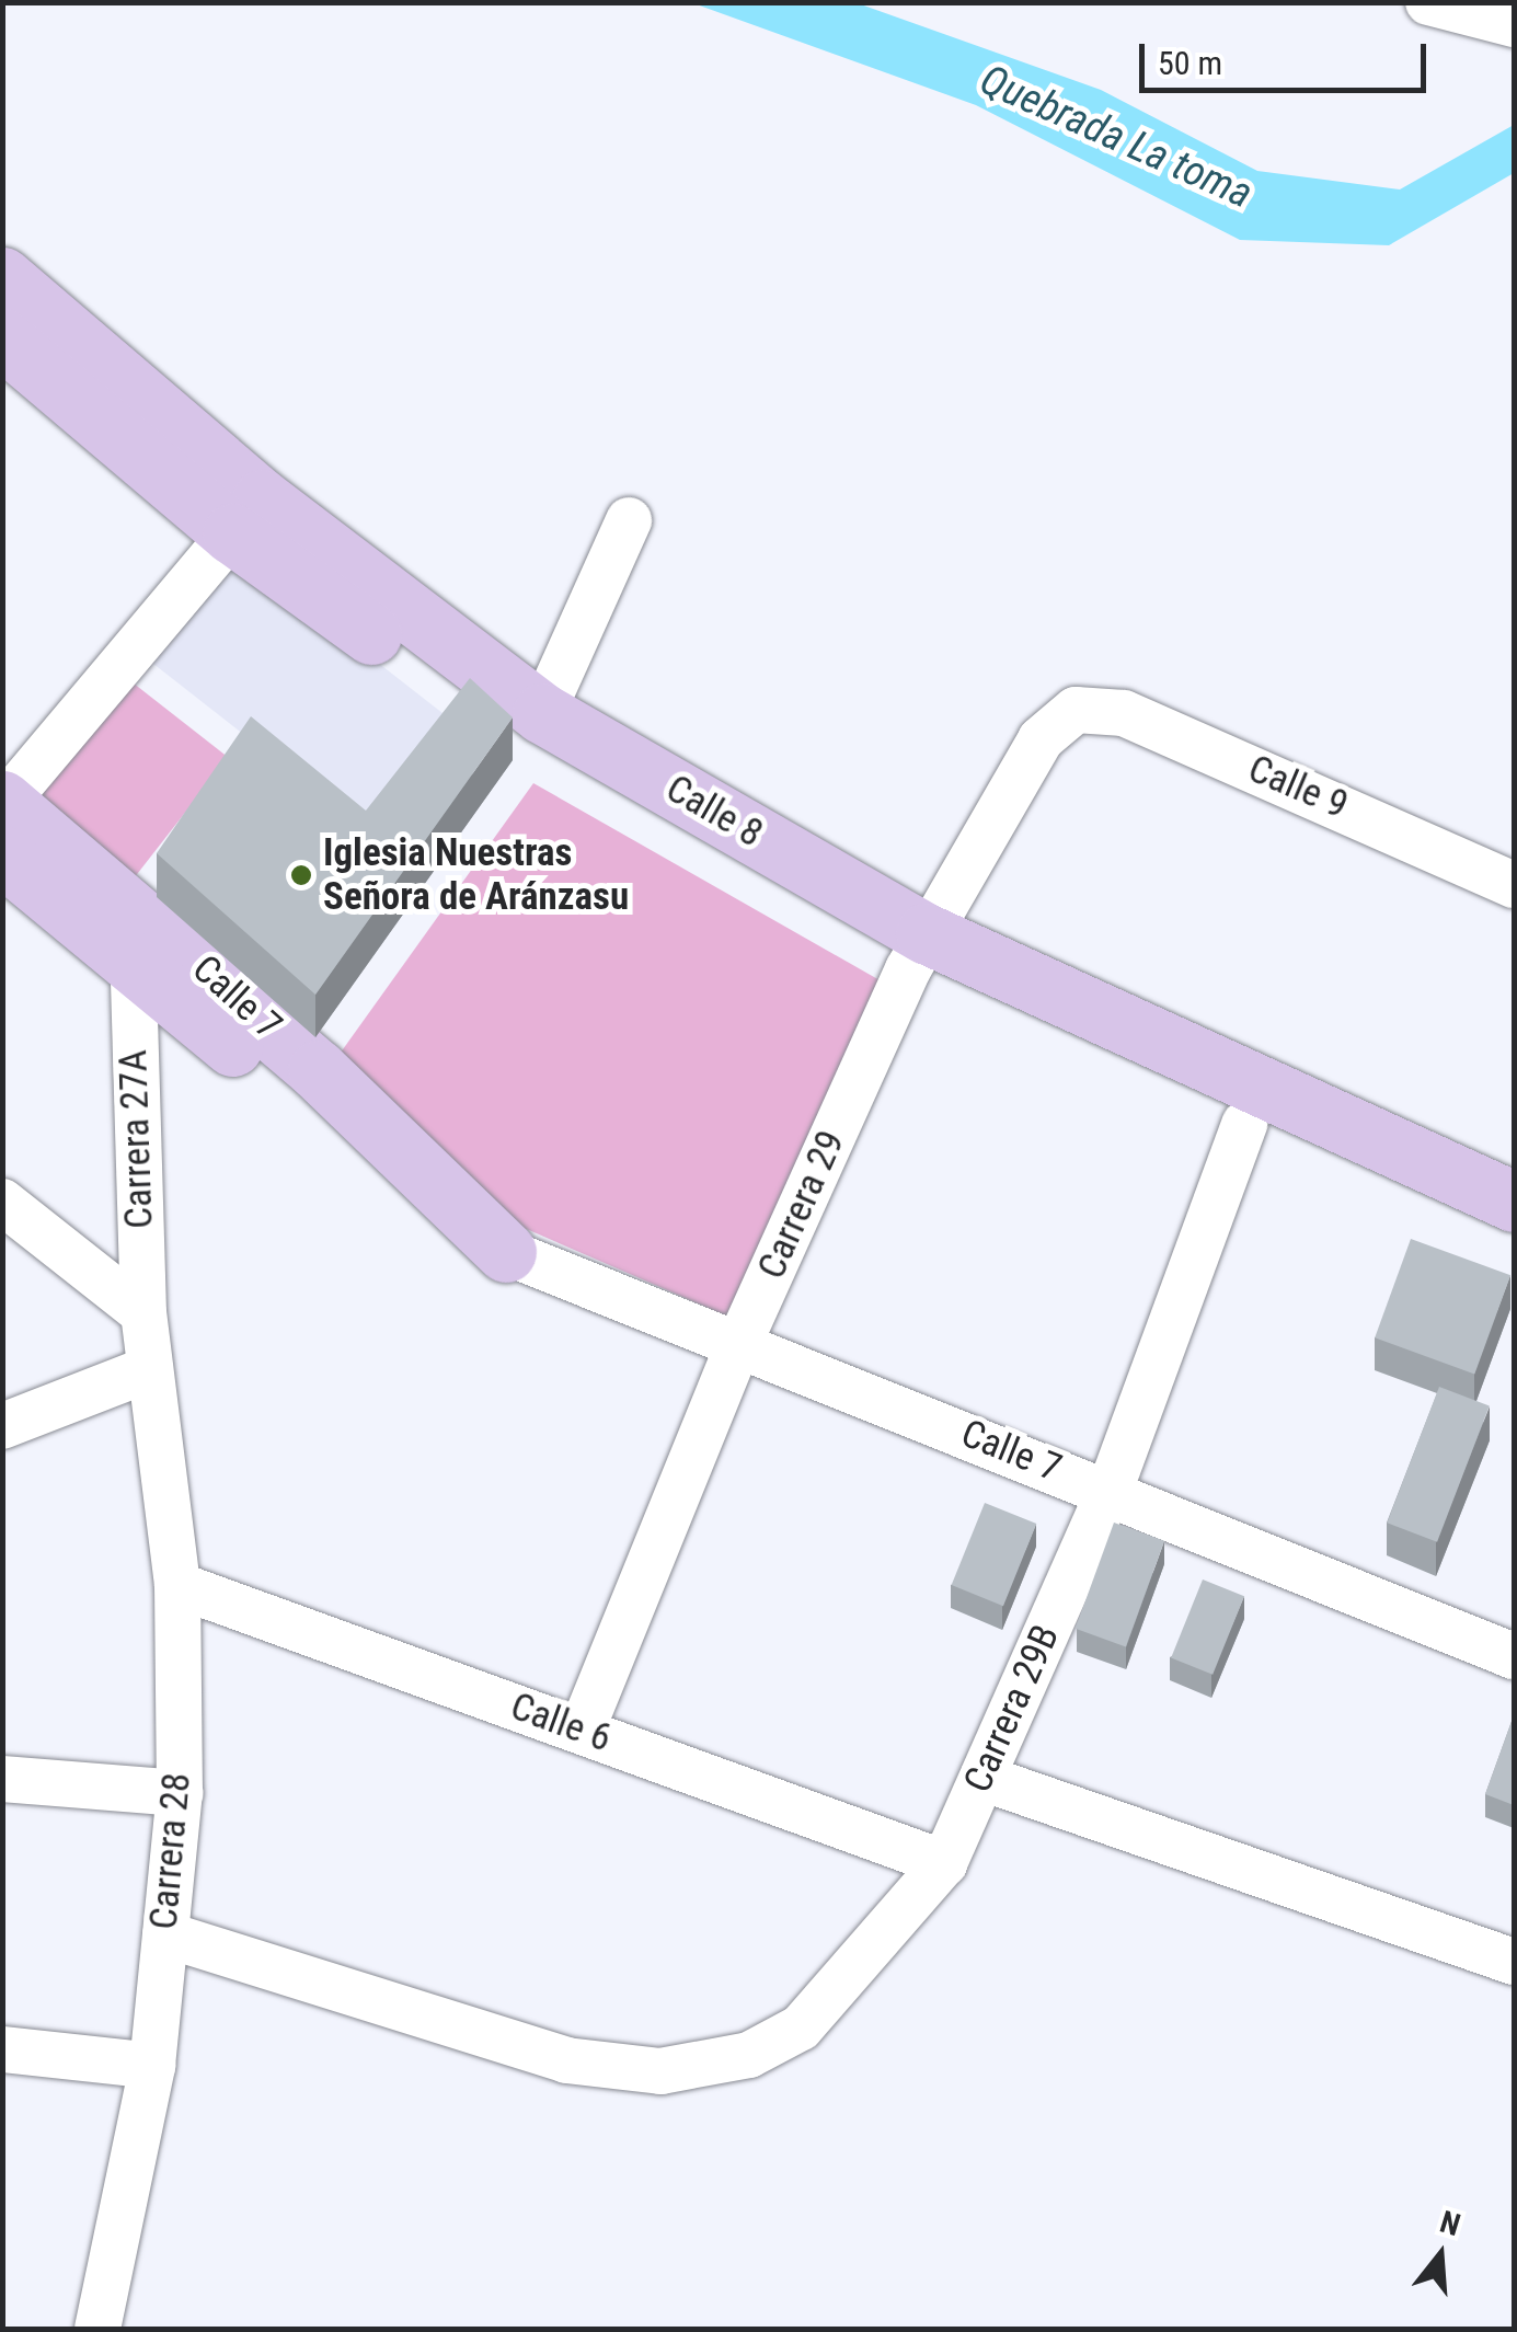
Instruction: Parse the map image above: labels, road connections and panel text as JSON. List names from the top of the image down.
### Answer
{
  "streets": {
    "main road": ["Calle 8", "Calle 7"],
    "street": [
      "Calle 9",
      "Carrera 27A",
      "Carrera 29",
      "Carrera 29B",
      "Calle 6",
      "Carrera 28"
    ]
  },
  "crossings": [
    ["Calle 9", "Carrera 29"],
    ["Calle 8", "Carrera 29"],
    ["Calle 8", "Carrera 29B"],
    ["Calle 7", "Carrera 27A"],
    ["Calle 7", "Carrera 29"],
    ["Calle 7", "Carrera 29B"],
    ["Carrera 27A", "Carrera 28"],
    ["Carrera 29", "Calle 6"],
    ["Carrera 29B", "Calle 6"],
    ["Carrera 29B", "Carrera 28"],
    ["Calle 6", "Carrera 28"]
  ],
  "water": ["Quebrada La toma"],
  "places": ["Iglesia Nuestras Señora de Aránzasu"],
  "scale_bar": "50 m",
  "north": "top"
}
